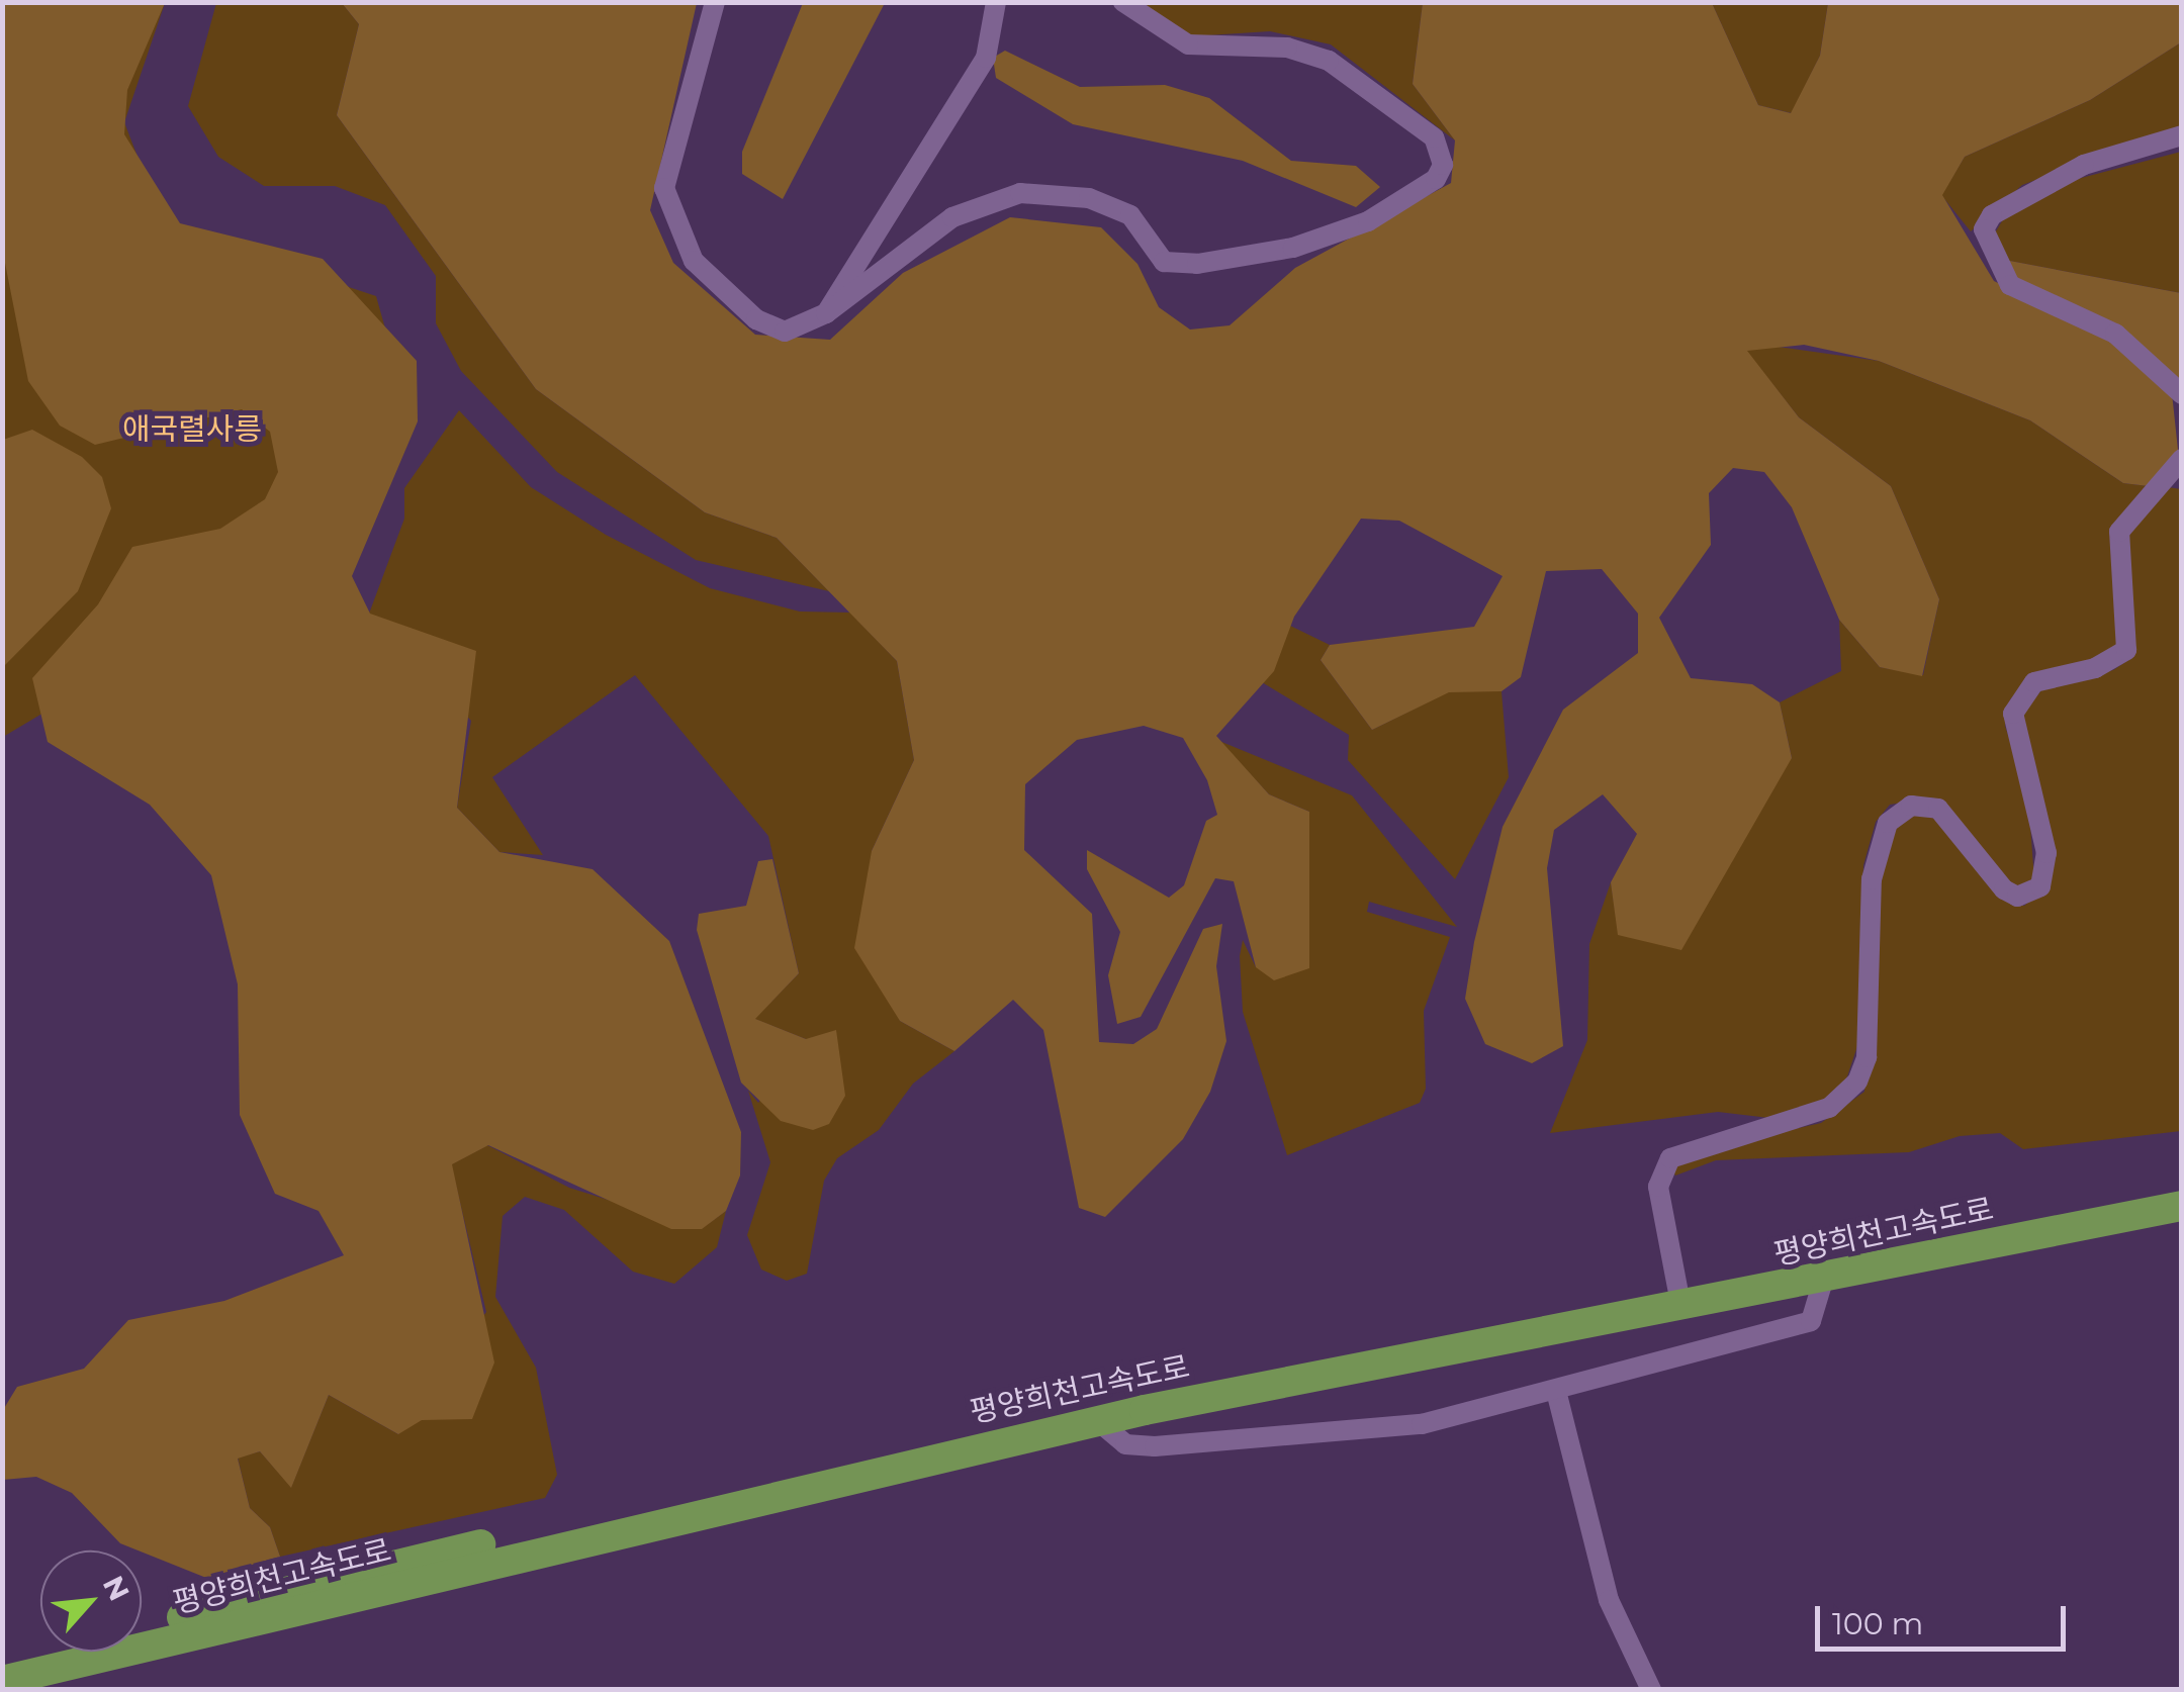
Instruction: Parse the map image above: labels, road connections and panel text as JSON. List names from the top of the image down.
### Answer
{
  "streets": {
    "highway": ["평양희천고속도로"]
  },
  "parks": ["애국렬사릉"],
  "scale_bar": "100 m",
  "north": "top right"
}
